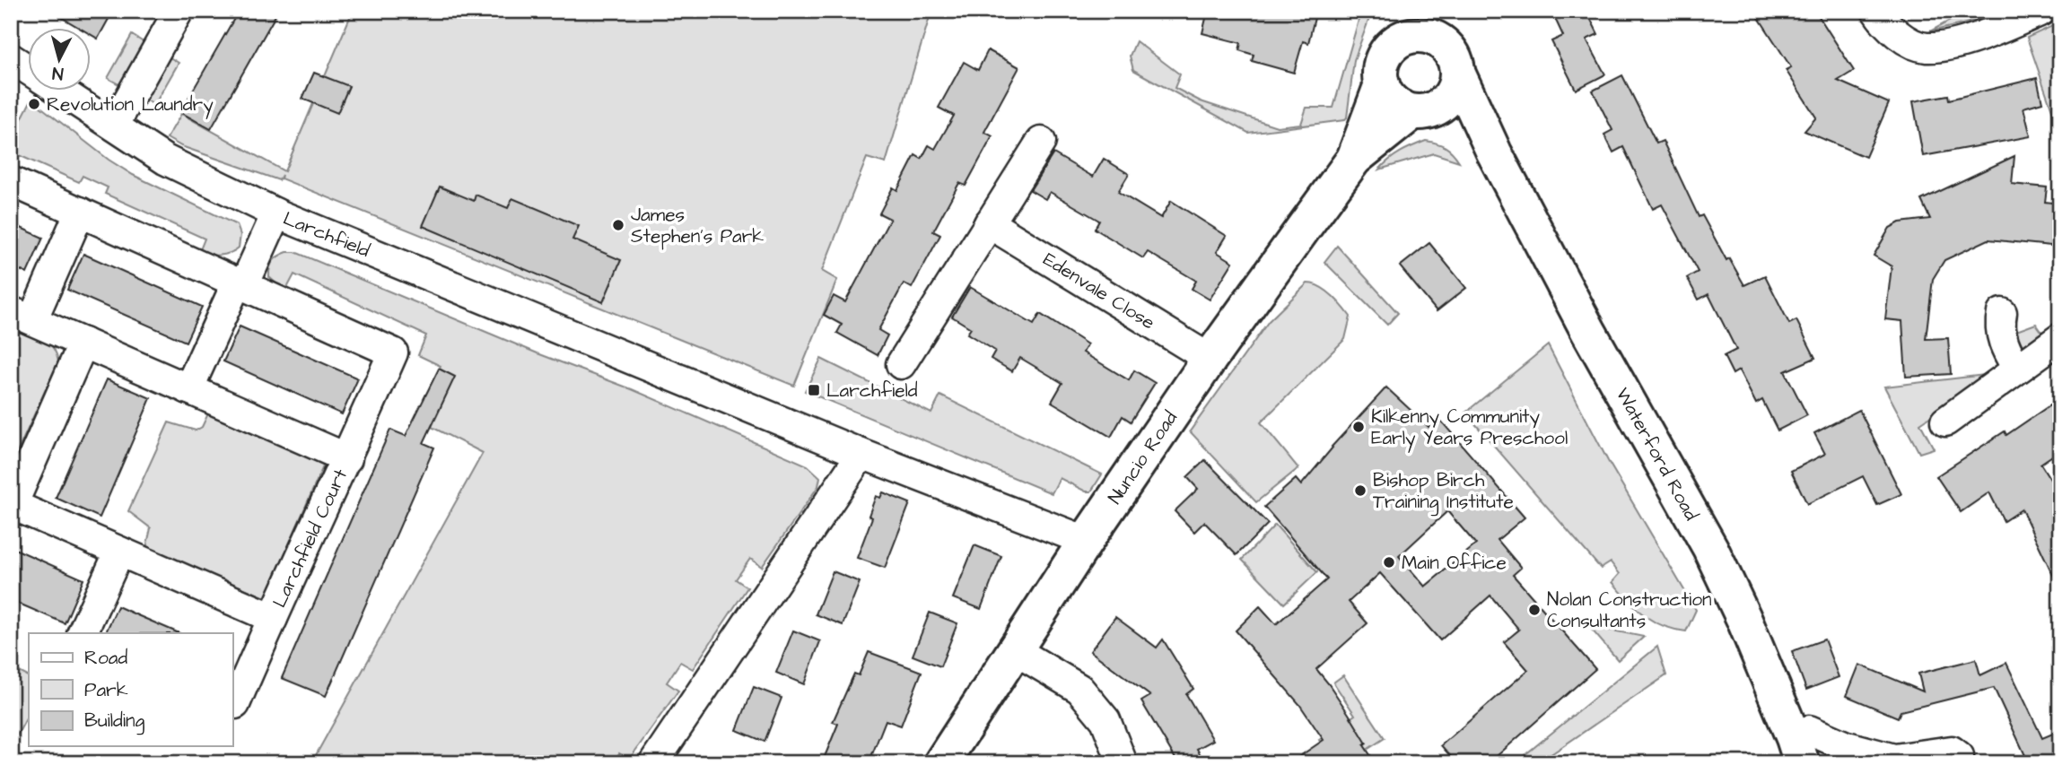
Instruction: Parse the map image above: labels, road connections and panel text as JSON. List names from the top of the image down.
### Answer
{
  "streets": {
    "main road": ["Waterford Road", "Nuncio Road"],
    "street": ["Larchfield", "Edenvale Close", "Larchfield Court"]
  },
  "crossings": [
    ["Larchfield", "Nuncio Road"],
    ["Edenvale Close", "Nuncio Road"],
    ["Waterford Road", "Nuncio Road"]
  ],
  "places": {
    "other": [
      "Revolution Laundry",
      "James Stephen's Park",
      "Kilkenny Community Early Years Preschool",
      "Bishop Birch Training Institute",
      "Main Office",
      "Nolan Construction Consultants"
    ],
    "transit": ["Larchfield"]
  },
  "legend": ["Road", "Park", "Building"],
  "north": "bottom"
}
